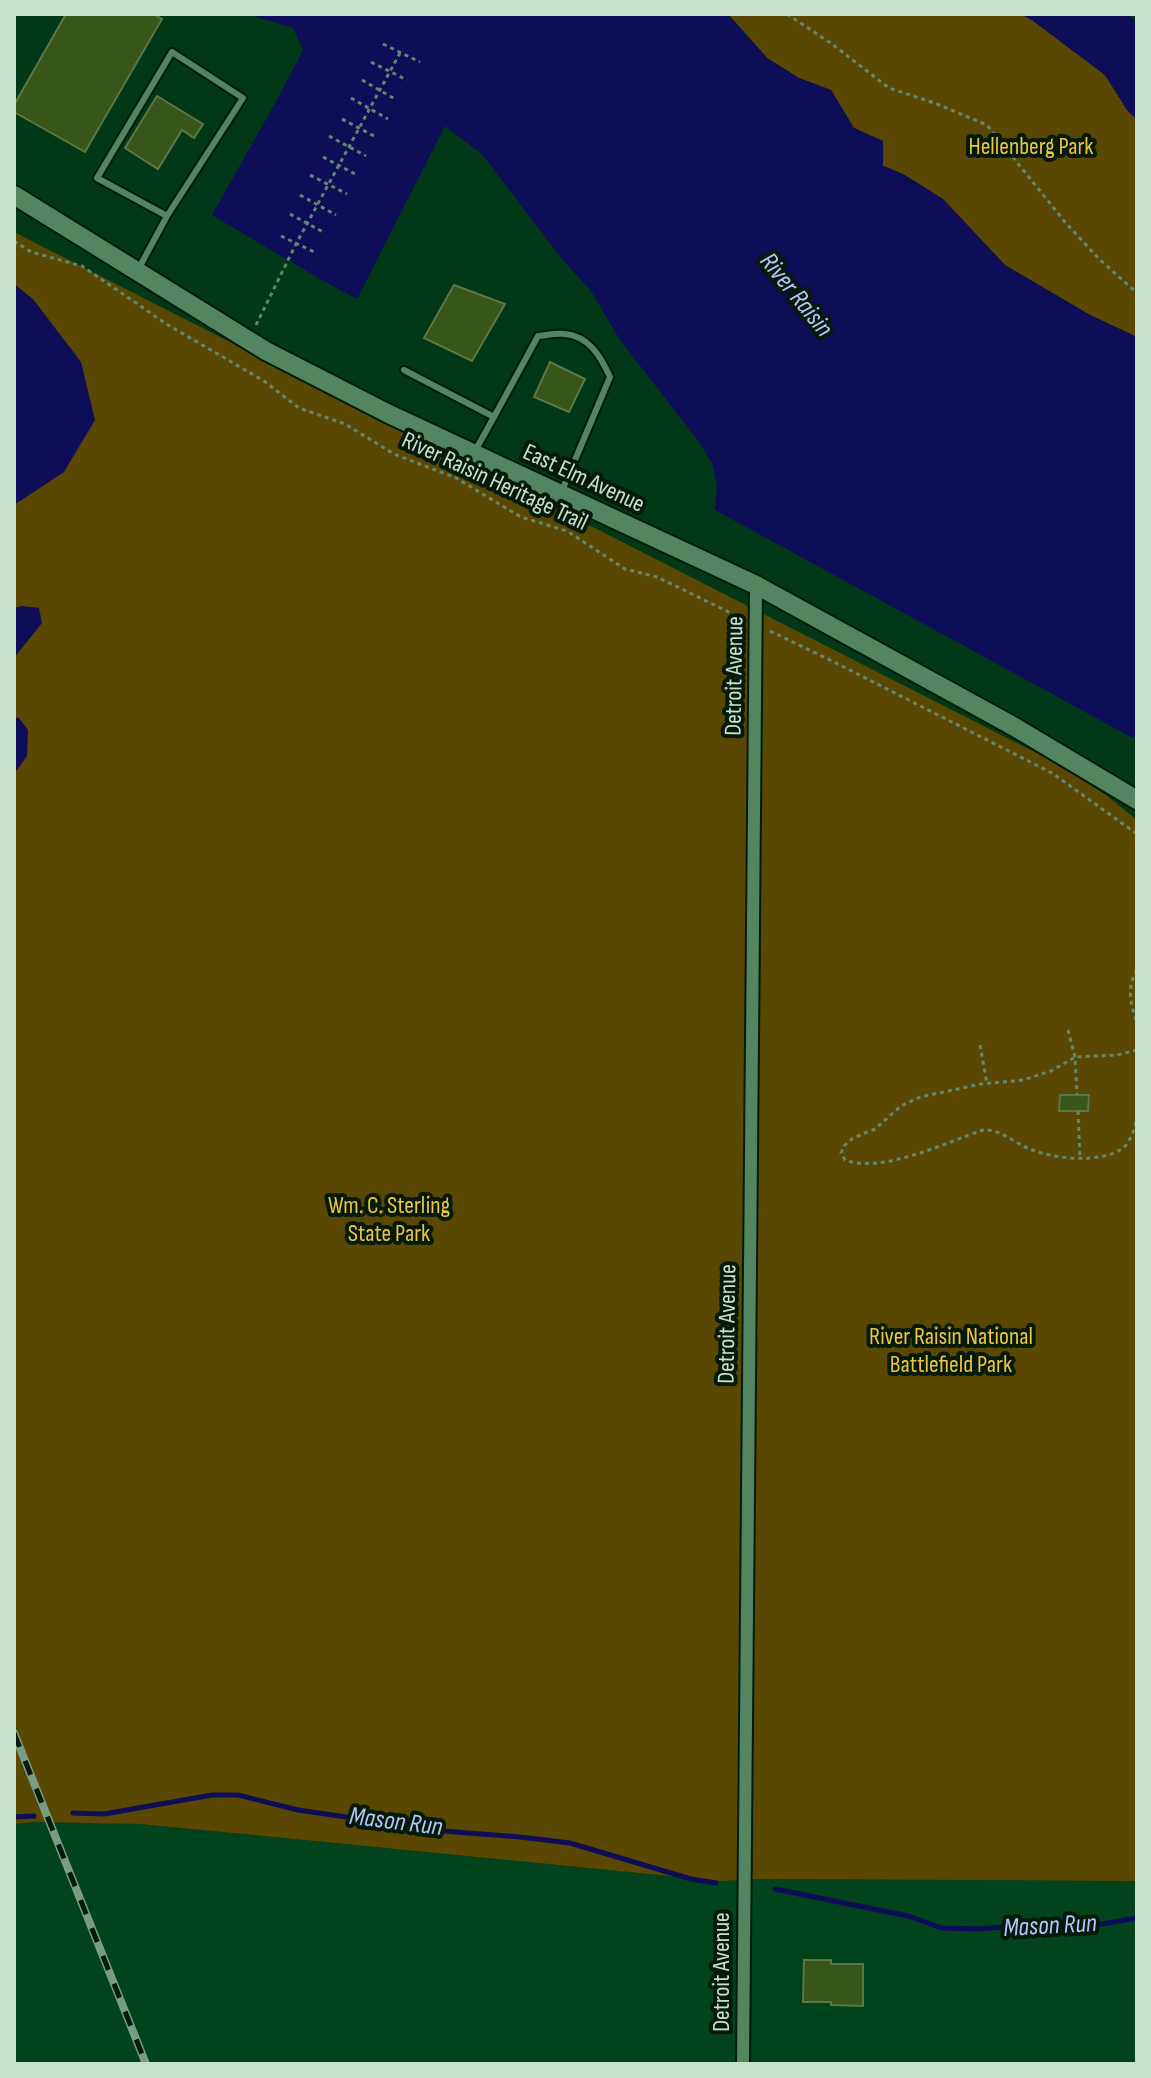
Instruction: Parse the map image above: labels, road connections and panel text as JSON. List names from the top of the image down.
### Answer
{
  "streets": {
    "main road": ["East Elm Avenue"],
    "street": ["Detroit Avenue"],
    "path": ["River Raisin Heritage Trail"]
  },
  "crossings": [
    ["East Elm Avenue", "Detroit Avenue"],
    ["River Raisin Heritage Trail", "Detroit Avenue"]
  ],
  "water": ["River Raisin", "Mason Run"],
  "parks": ["Hellenberg Park", "Wm. C. Sterling State Park", "River Raisin National Battlefield Park"]
}
